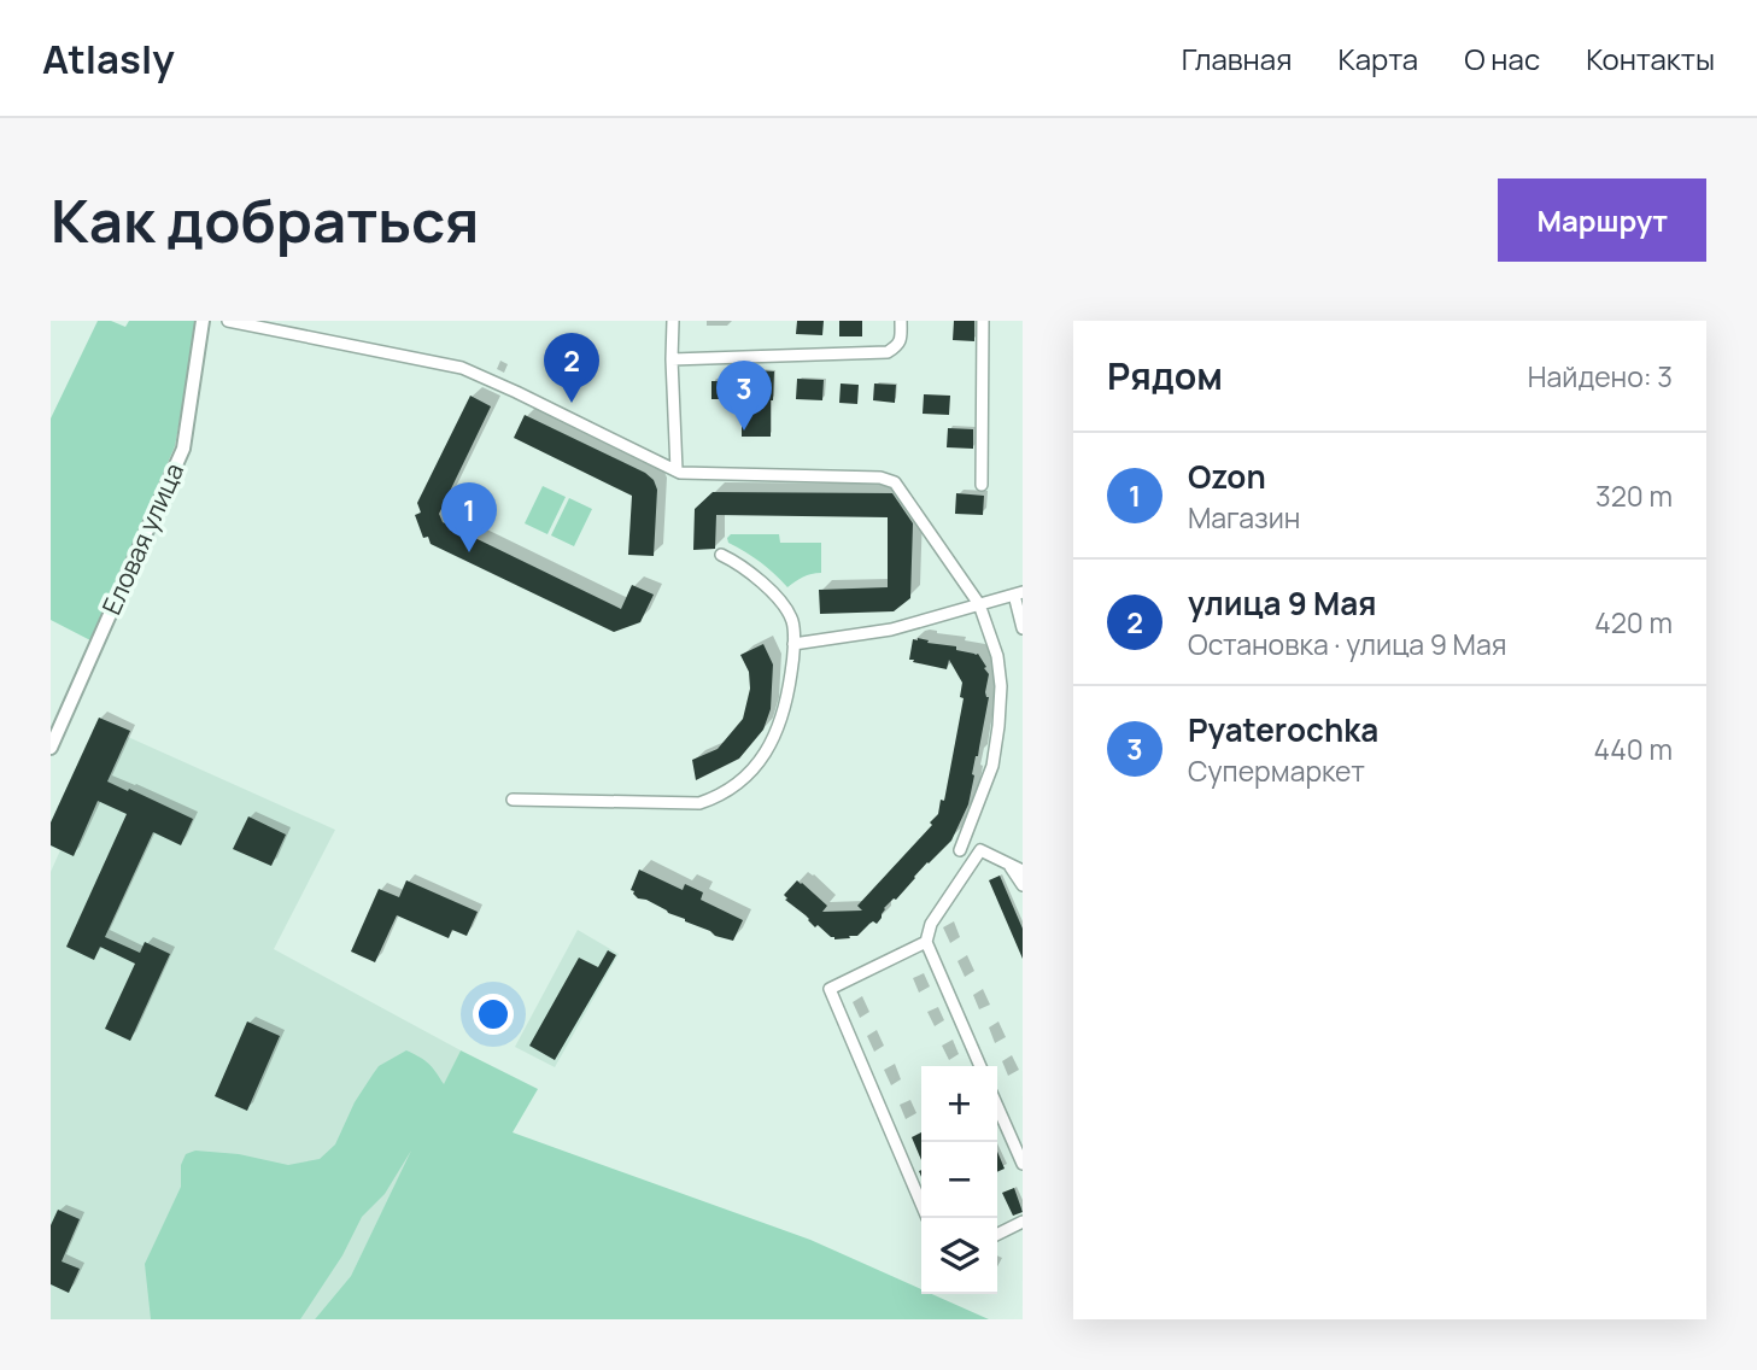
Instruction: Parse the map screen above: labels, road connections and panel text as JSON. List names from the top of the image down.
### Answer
{
  "streets": {
    "main road": ["Еловая улица"]
  },
  "page": {
    "header": "Atlasly",
    "nav": [
      "Главная",
      "Карта",
      "О нас",
      "Контакты"
    ],
    "buttons": "Маршрут",
    "title": "Как добраться",
    "heading": ["Рядом", "Найдено: 3"],
    "pins": ["2", "3", "1"],
    "list": [
      {
        "mark": "1",
        "name": "Ozon",
        "note": "Магазин",
        "value": "320 m"
      },
      {
        "mark": "2",
        "name": "улица 9 Мая",
        "note": "Остановка · улица 9 Мая",
        "value": "420 m"
      },
      {
        "mark": "3",
        "name": "Pyaterochka",
        "note": "Супермаркет",
        "value": "440 m"
      }
    ],
    "map_buttons": ["+", "−"]
  }
}
